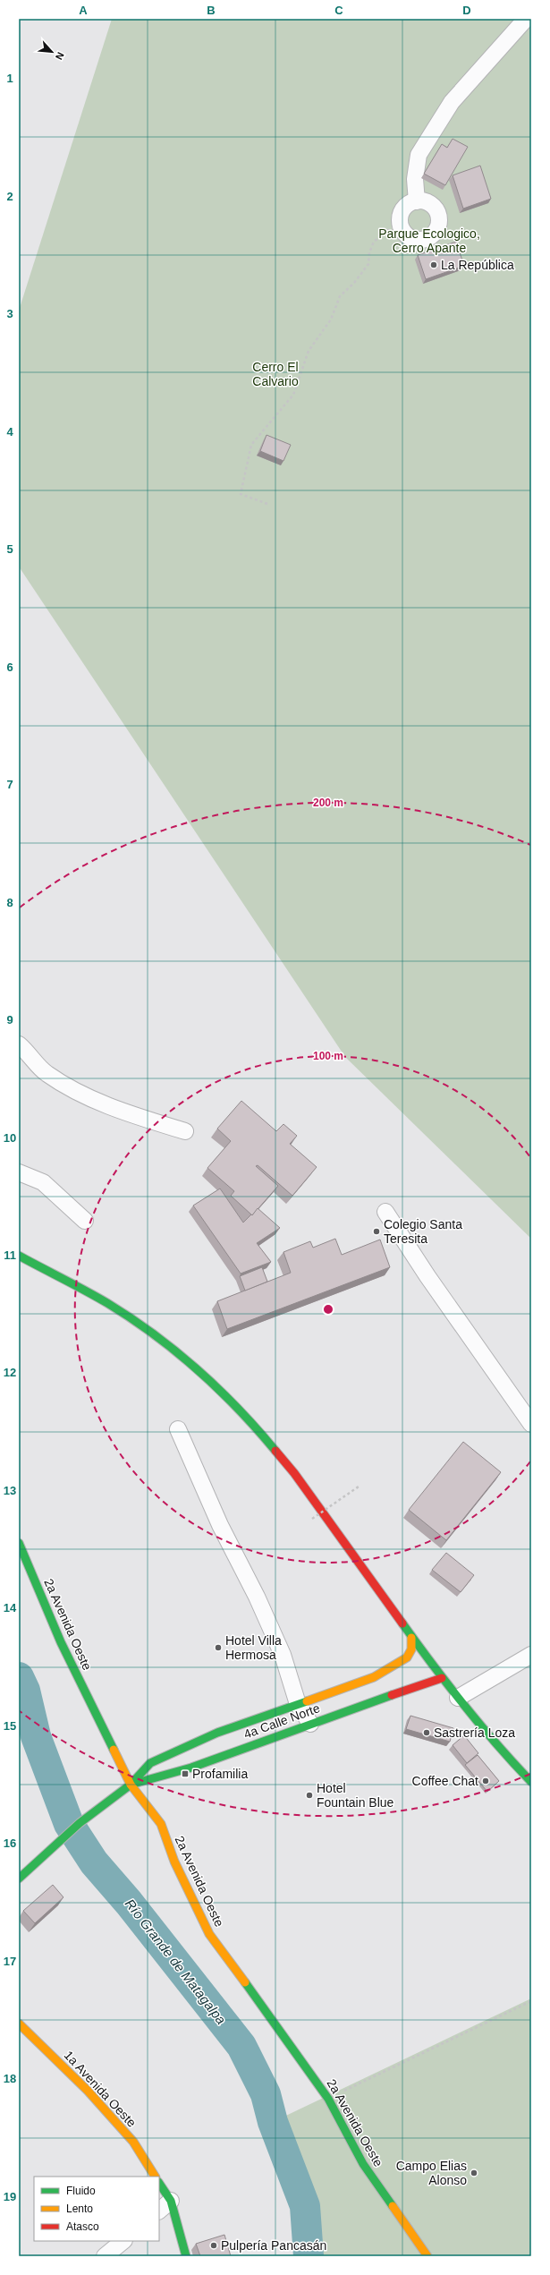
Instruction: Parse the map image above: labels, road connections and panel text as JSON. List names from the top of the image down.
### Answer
{
  "streets": {
    "street": ["2a Avenida Oeste", "4a Calle Norte", "1a Avenida Oeste"]
  },
  "crossings": [
    ["2a Avenida Oeste", "4a Calle Norte"]
  ],
  "water": ["Río Grande de Matagalpa"],
  "parks": ["Parque Ecologico, Cerro Apante", "Cerro El Calvario"],
  "places": {
    "other": [
      "La República",
      "Colegio Santa Teresita",
      "Hotel Villa Hermosa",
      "Sastrería Loza",
      "Coffee Chat",
      "Hotel Fountain Blue",
      "Campo Elias Alonso",
      "Pulpería Pancasán"
    ],
    "transit": ["Profamilia"]
  },
  "legend": ["Fluido", "Lento", "Atasco"],
  "north": "bottom right",
  "grid": {
    "columns": [
      "A",
      "B",
      "C",
      "D"
    ],
    "rows": [
      "1",
      "2",
      "3",
      "4",
      "5",
      "6",
      "7",
      "8",
      "9",
      "10",
      "11",
      "12",
      "13",
      "14",
      "15",
      "16",
      "17",
      "18",
      "19"
    ]
  },
  "rings": ["200 m", "100 m"]
}
